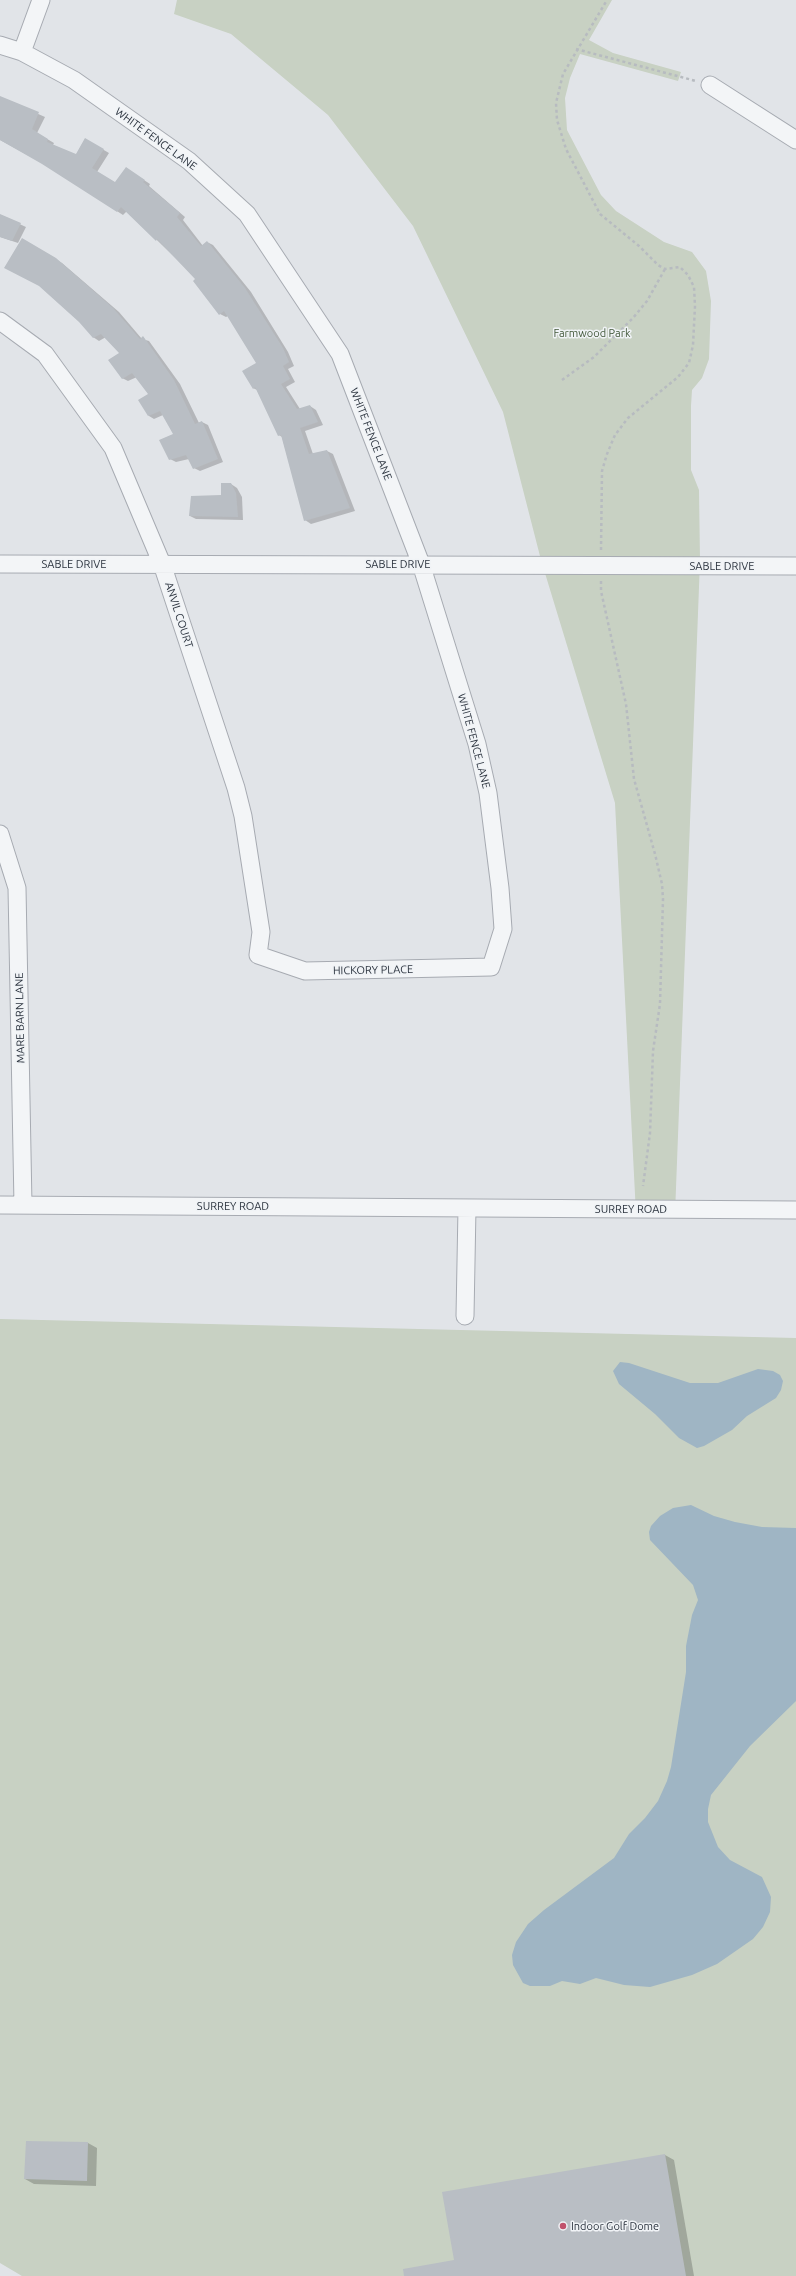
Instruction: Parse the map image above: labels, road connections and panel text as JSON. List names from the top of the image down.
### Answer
{
  "streets": {
    "street": [
      "WHITE FENCE LANE",
      "SABLE DRIVE",
      "ANVIL COURT",
      "HICKORY PLACE",
      "MARE BARN LANE",
      "SURREY ROAD"
    ]
  },
  "crossings": [
    ["WHITE FENCE LANE", "SABLE DRIVE"],
    ["WHITE FENCE LANE", "HICKORY PLACE"],
    ["SABLE DRIVE", "ANVIL COURT"],
    ["ANVIL COURT", "HICKORY PLACE"],
    ["MARE BARN LANE", "SURREY ROAD"]
  ],
  "parks": ["Farmwood Park"],
  "places": ["Indoor Golf Dome"]
}
